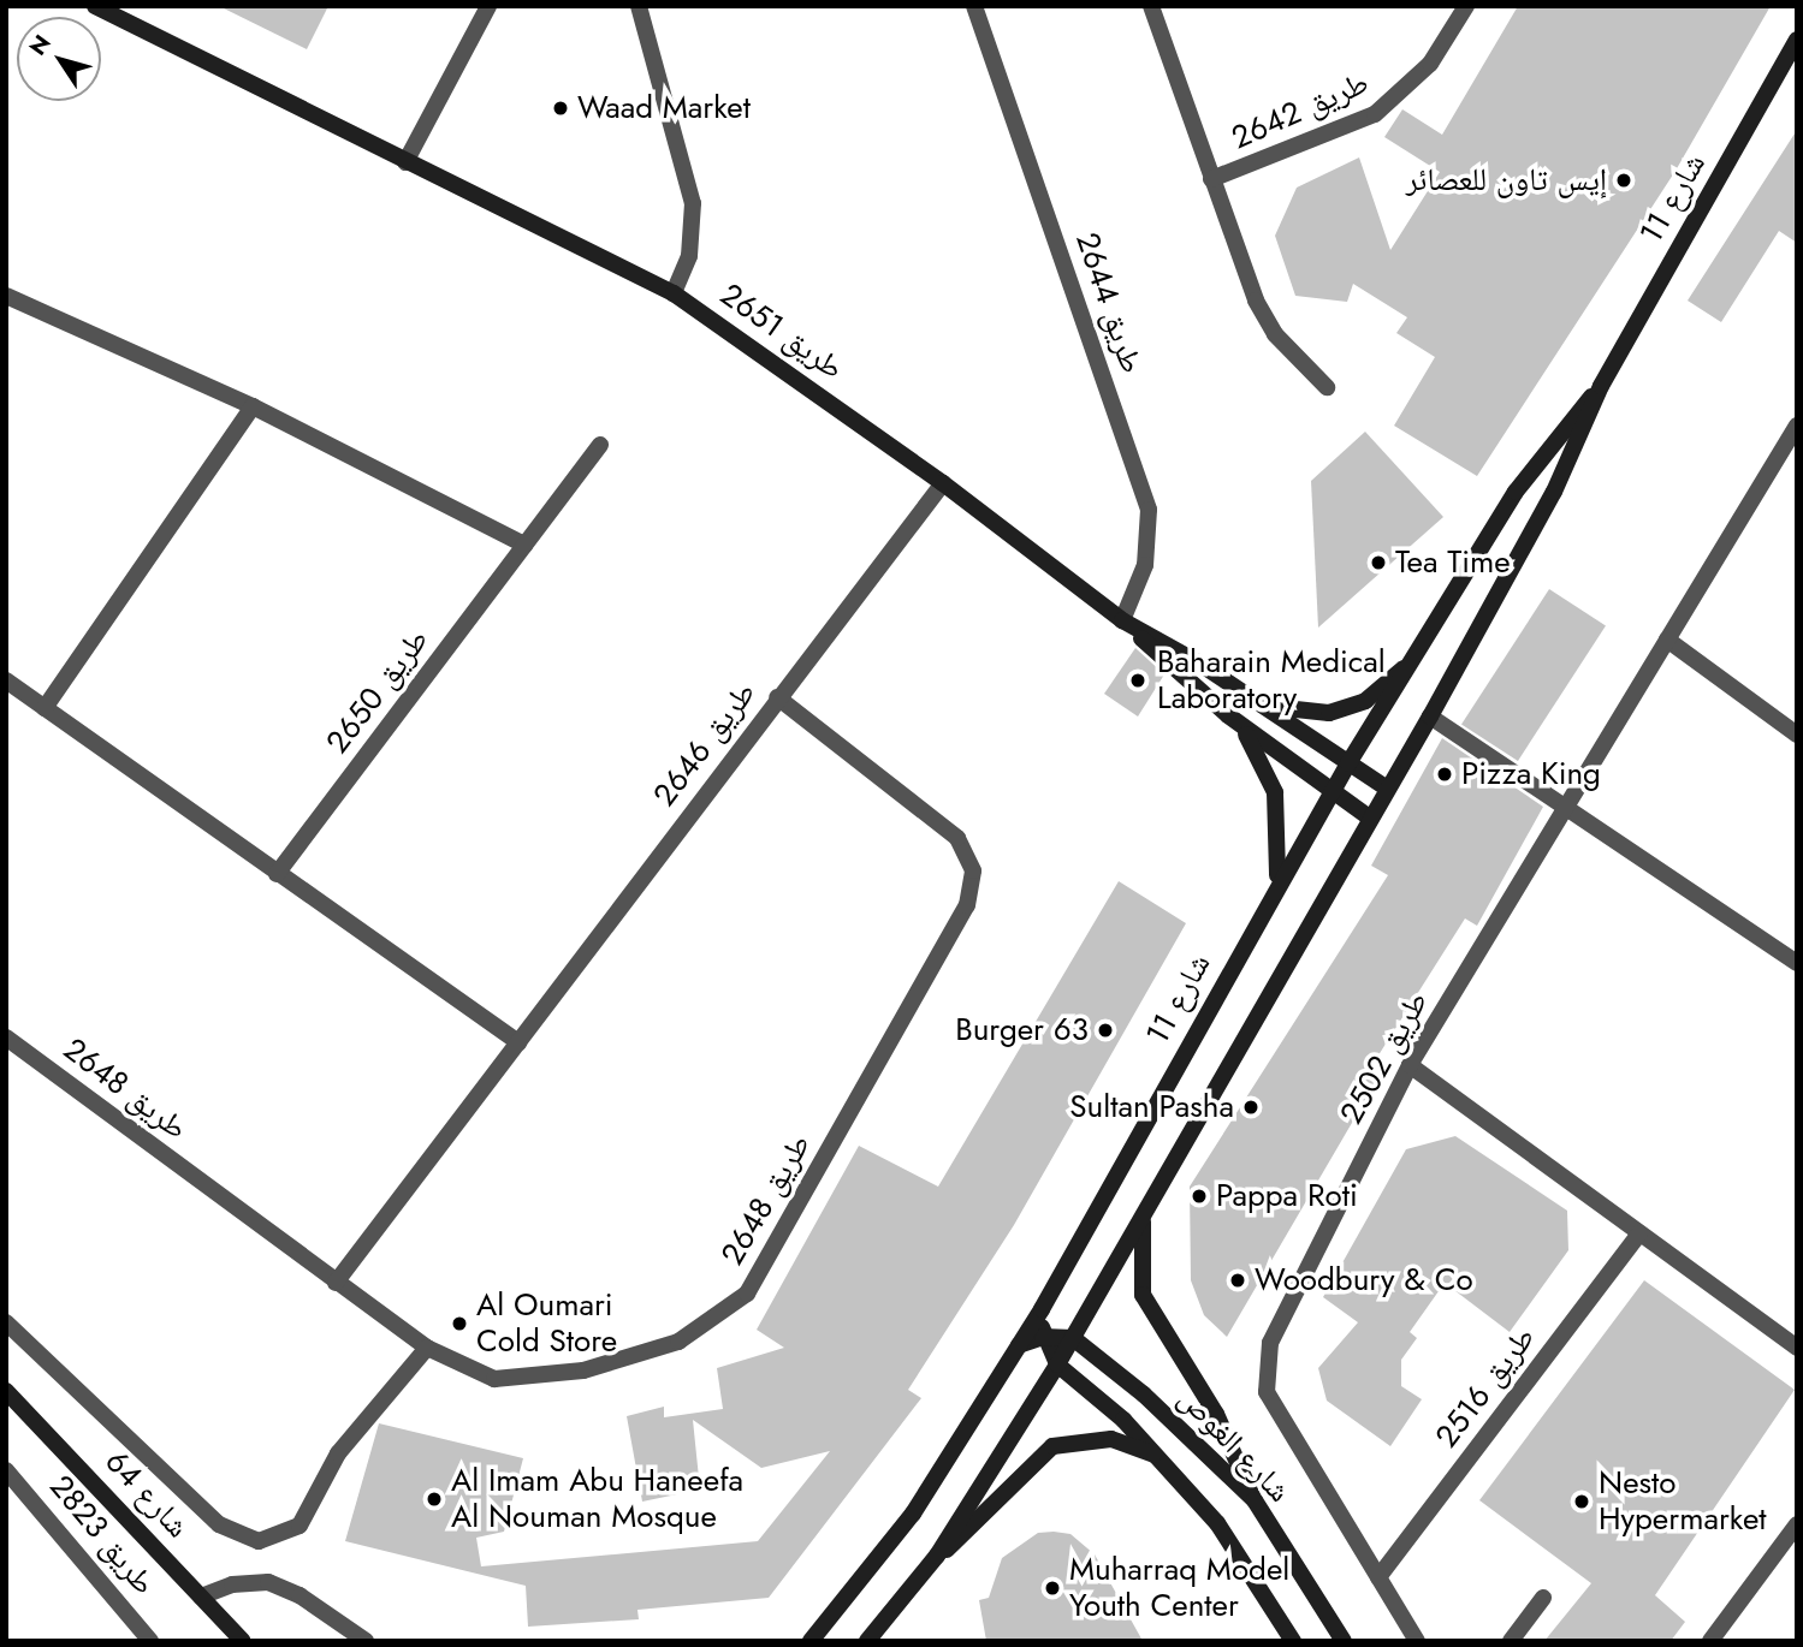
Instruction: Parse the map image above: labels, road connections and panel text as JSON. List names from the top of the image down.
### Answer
{
  "streets": {
    "main road": [
      "شارع 11",
      "طريق 2651",
      "شارع الغوص",
      "شارع 64"
    ],
    "street": [
      "طريق 2642",
      "طريق 2644",
      "طريق 2650",
      "طريق 2646",
      "طريق 2502",
      "طريق 2648",
      "طريق 2516",
      "طريق 2823"
    ]
  },
  "crossings": [
    ["شارع 11", "طريق 2651"],
    ["شارع 11", "شارع الغوص"],
    ["طريق 2644", "طريق 2651"],
    ["طريق 2651", "طريق 2646"],
    ["طريق 2646", "طريق 2648"],
    ["طريق 2502", "طريق 2516"]
  ],
  "places": [
    "Waad Market",
    "إيس تاون للعصائر",
    "Tea Time",
    "Baharain Medical Laboratory",
    "Pizza King",
    "Burger 63",
    "Sultan Pasha",
    "Pappa Roti",
    "Woodbury & Co",
    "Al Oumari Cold Store",
    "Al Imam Abu Haneefa Al Nouman Mosque",
    "Nesto Hypermarket",
    "Muharraq Model Youth Center"
  ],
  "north": "top left"
}
